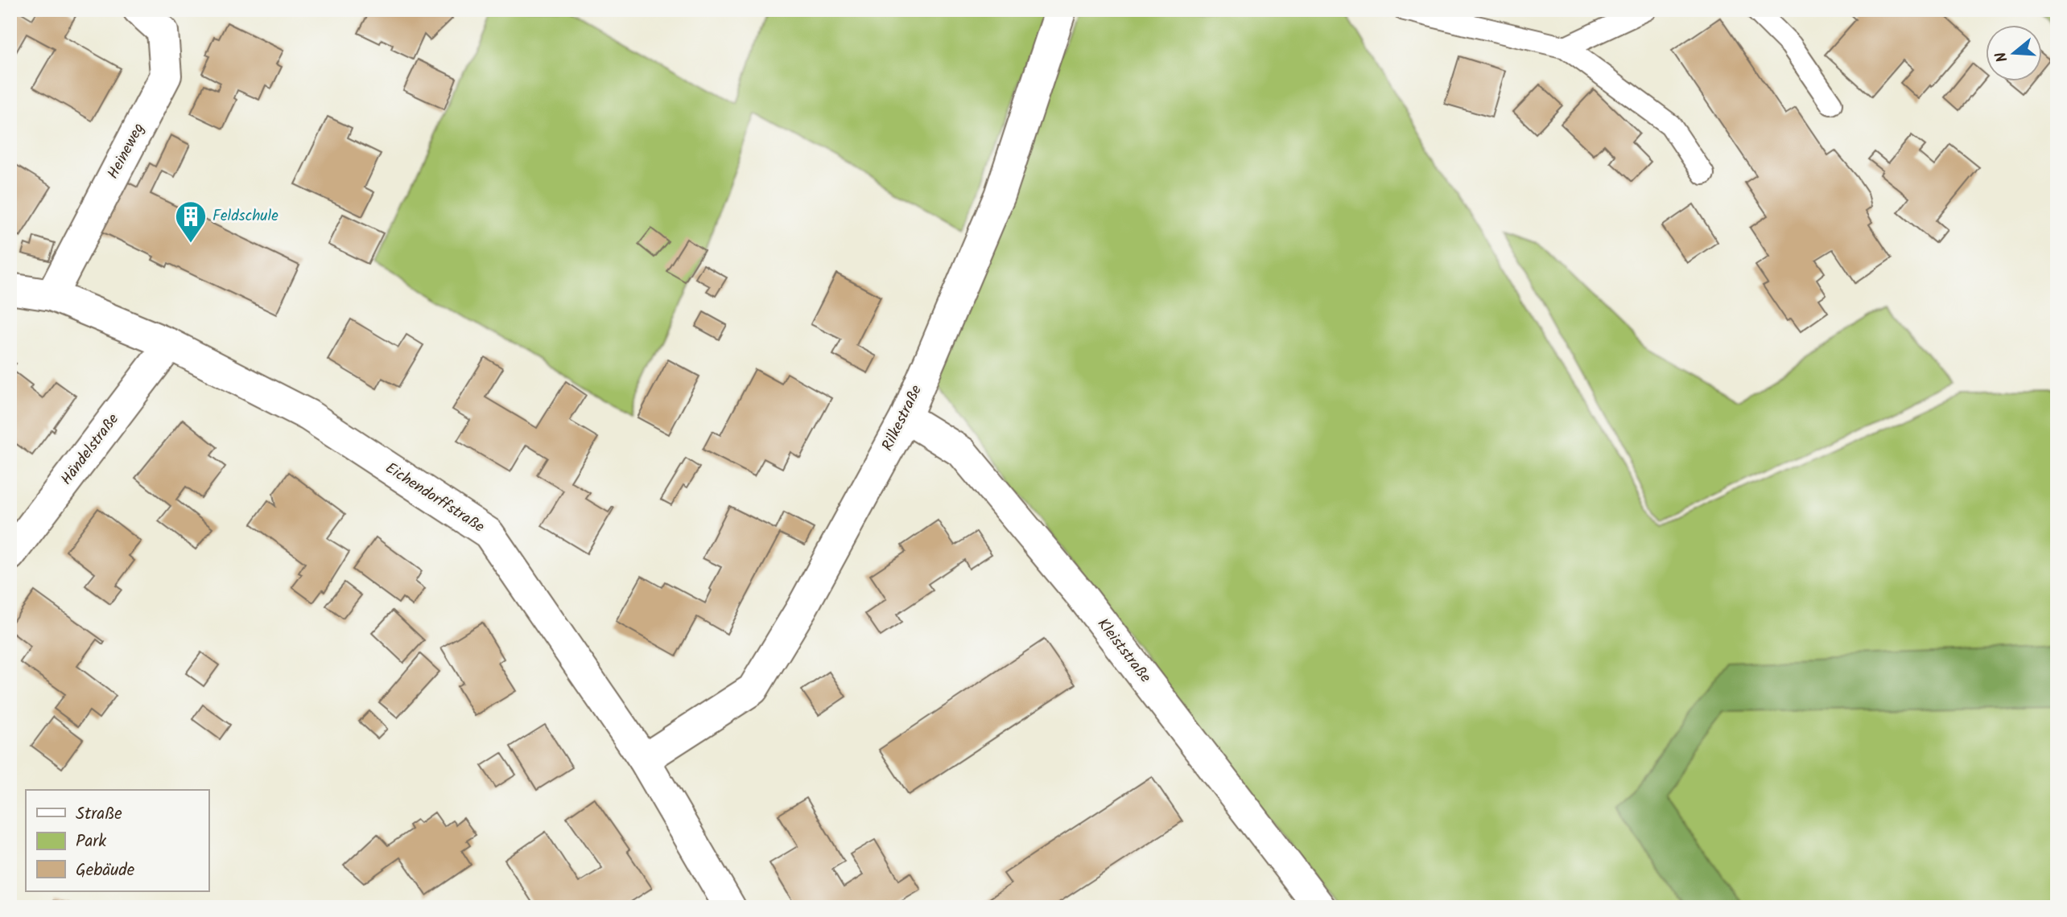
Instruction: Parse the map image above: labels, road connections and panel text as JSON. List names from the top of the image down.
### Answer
{
  "streets": {
    "street": [
      "Heineweg",
      "Rilkestraße",
      "Händelstraße",
      "Eichendorffstraße",
      "Kleiststraße"
    ]
  },
  "crossings": [
    ["Heineweg", "Eichendorffstraße"],
    ["Rilkestraße", "Eichendorffstraße"],
    ["Rilkestraße", "Kleiststraße"],
    ["Händelstraße", "Eichendorffstraße"]
  ],
  "places": {
    "building": ["Feldschule"]
  },
  "legend": ["Straße", "Park", "Gebäude"],
  "north": "left"
}
